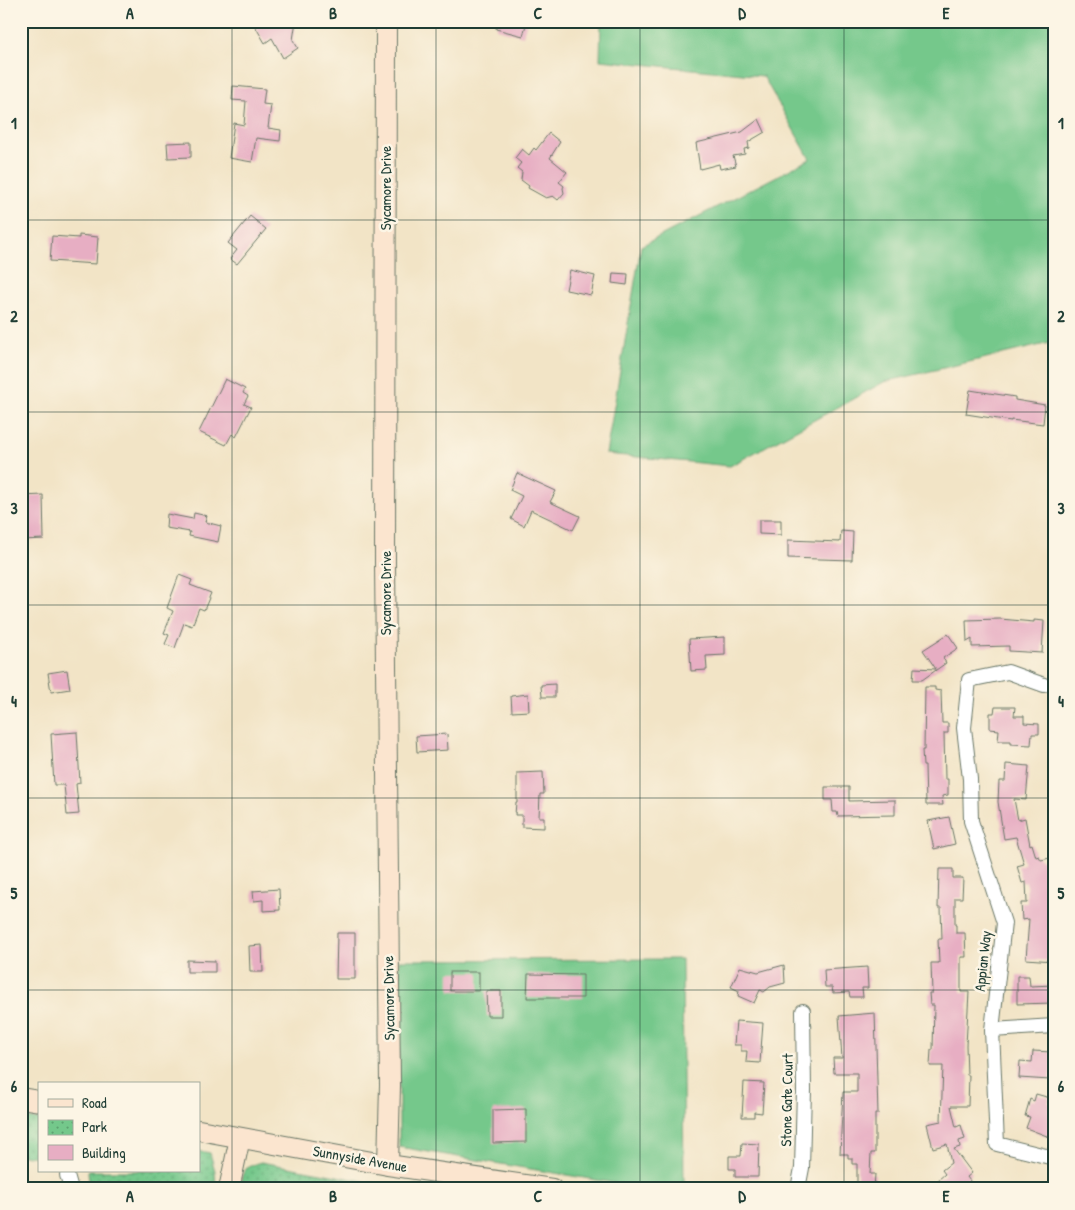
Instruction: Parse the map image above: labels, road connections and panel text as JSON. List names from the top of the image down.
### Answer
{
  "streets": {
    "street": [
      "Sycamore Drive",
      "Appian Way",
      "Stone Gate Court",
      "Sunnyside Avenue"
    ]
  },
  "crossings": [
    ["Sycamore Drive", "Sunnyside Avenue"]
  ],
  "legend": ["Road", "Park", "Building"],
  "grid": {
    "columns": [
      "A",
      "B",
      "C",
      "D",
      "E"
    ],
    "rows": [
      "1",
      "2",
      "3",
      "4",
      "5",
      "6"
    ]
  }
}
